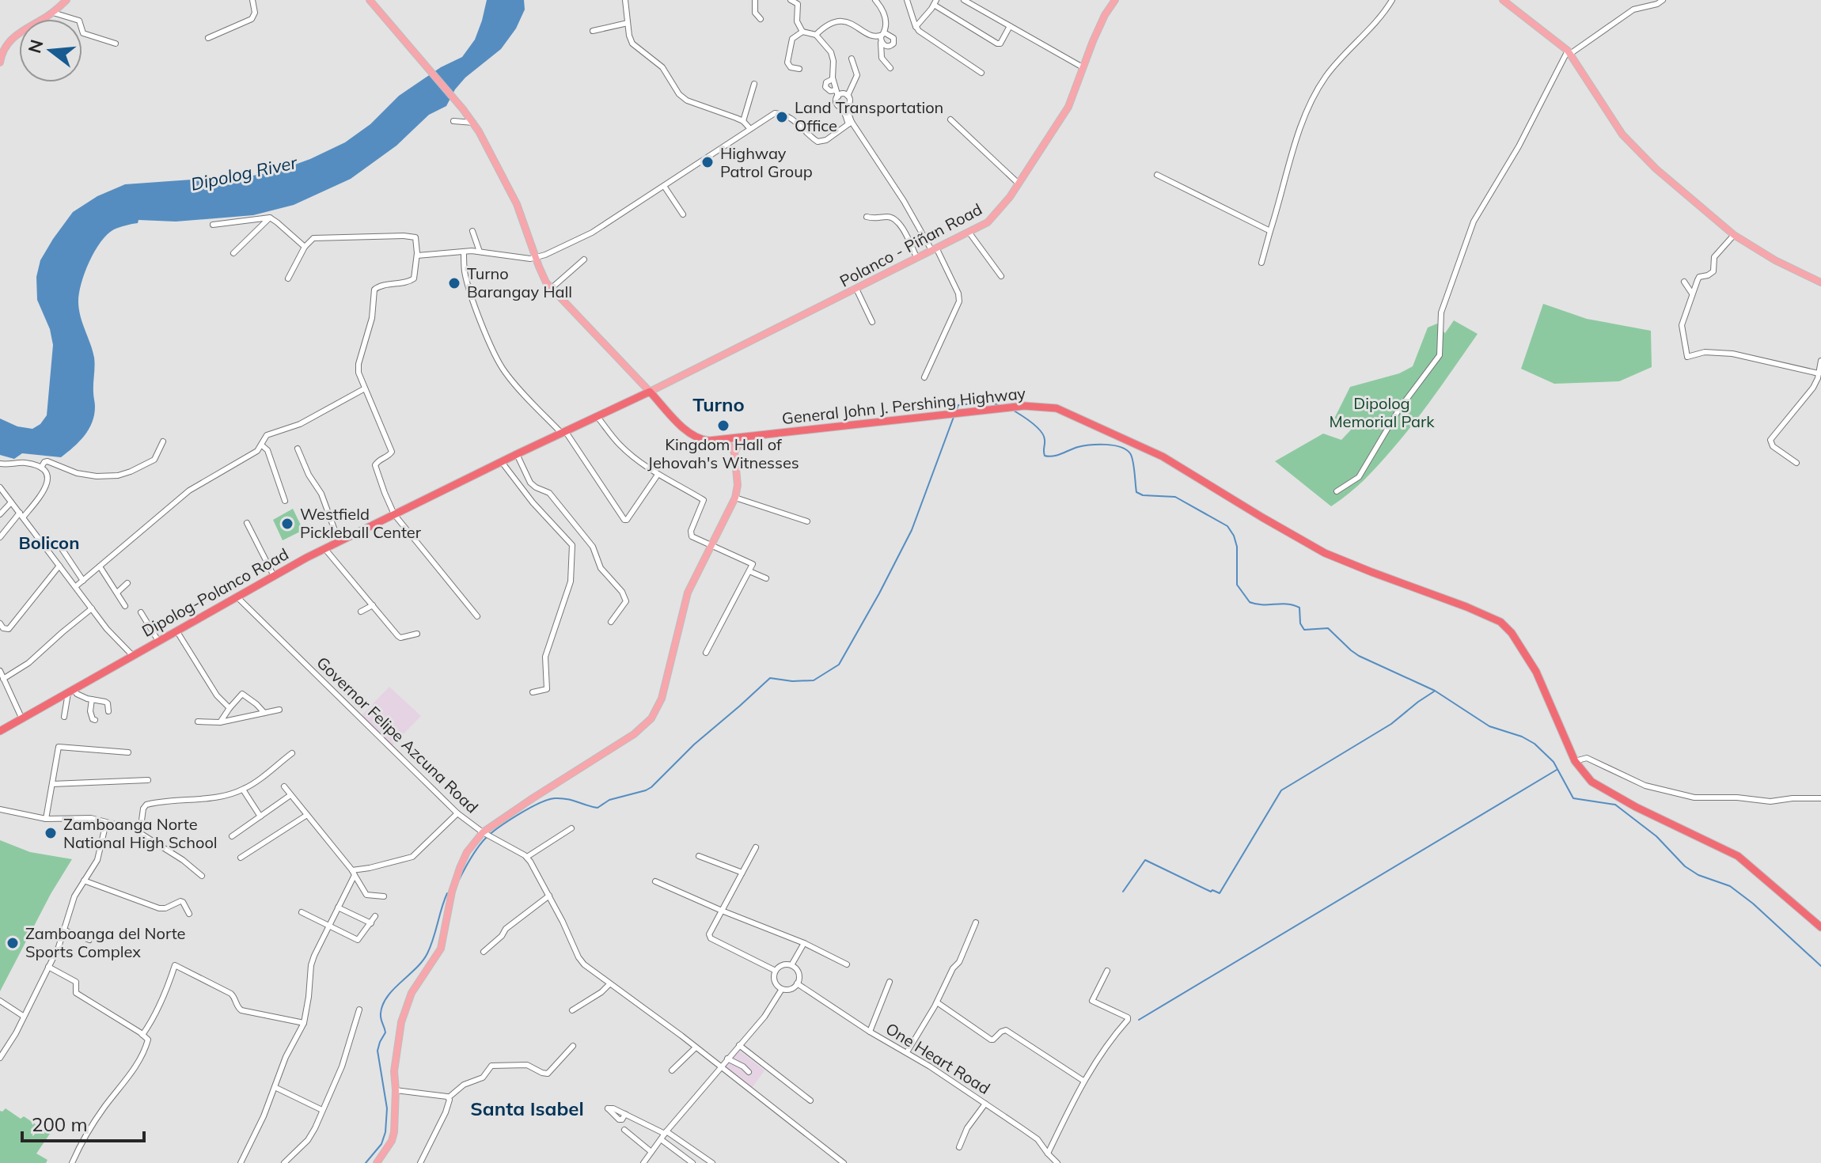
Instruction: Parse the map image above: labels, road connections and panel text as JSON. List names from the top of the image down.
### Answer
{
  "streets": {
    "highway": ["General John J. Pershing Highway", "Dipolog-Polanco Road"],
    "main road": ["Polanco - Piñan Road"],
    "street": ["Governor Felipe Azcuna Road", "One Heart Road"]
  },
  "crossings": [
    ["Polanco - Piñan Road", "General John J. Pershing Highway"],
    ["Polanco - Piñan Road", "Dipolog-Polanco Road"],
    ["General John J. Pershing Highway", "Dipolog-Polanco Road"],
    ["Dipolog-Polanco Road", "Governor Felipe Azcuna Road"]
  ],
  "districts": ["Turno", "Bolicon", "Santa Isabel"],
  "water": ["Dipolog River"],
  "parks": ["Dipolog Memorial Park"],
  "places": [
    "Land Transportation Office",
    "Highway Patrol Group",
    "Turno Barangay Hall",
    "Kingdom Hall of Jehovah's Witnesses",
    "Westfield Pickleball Center",
    "Zamboanga Norte National High School",
    "Zamboanga del Norte Sports Complex"
  ],
  "scale_bar": "200 m",
  "north": "left"
}
